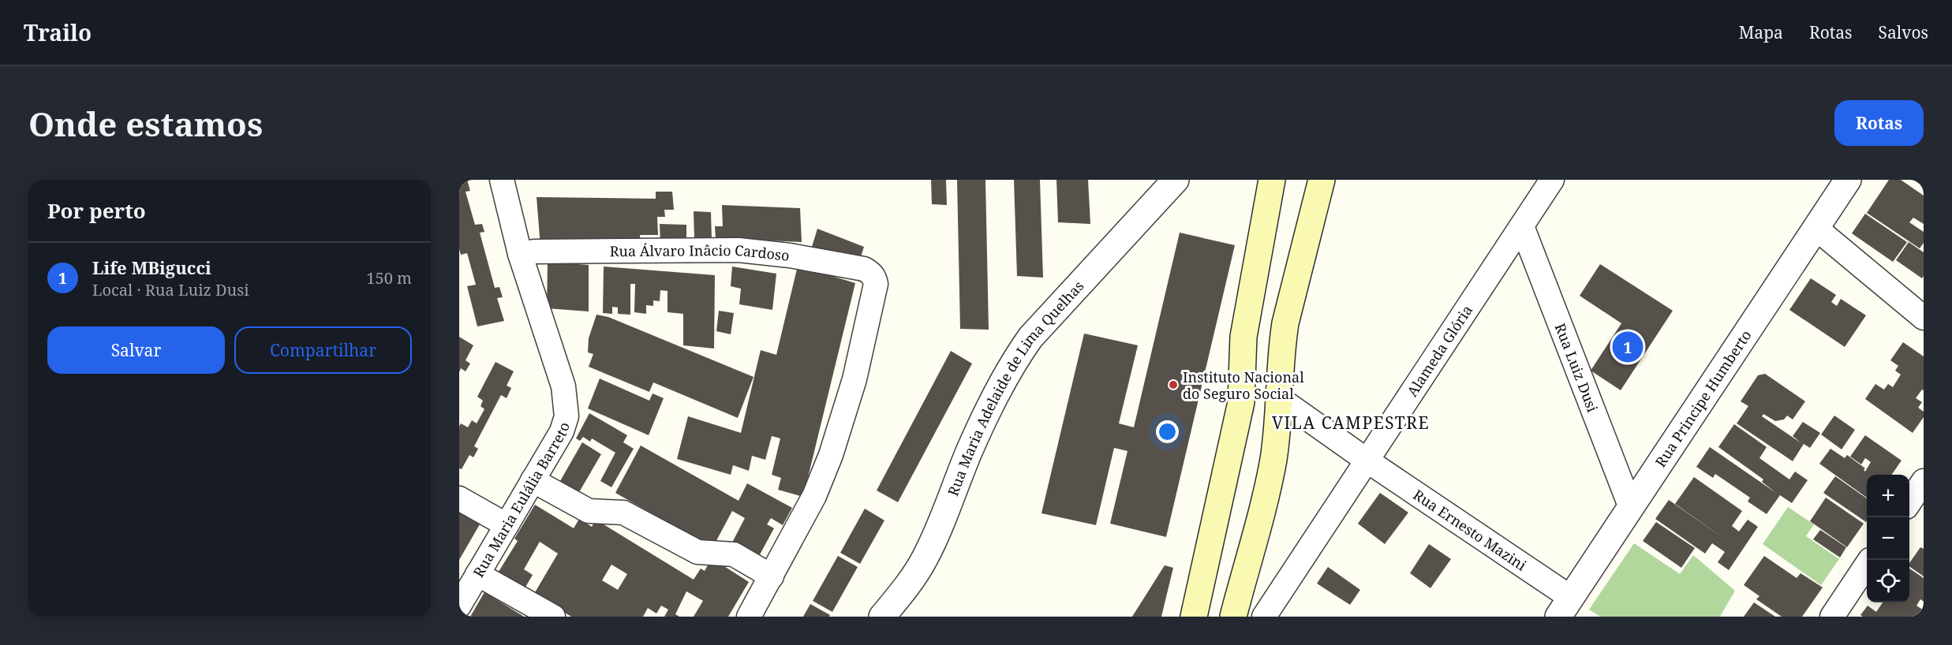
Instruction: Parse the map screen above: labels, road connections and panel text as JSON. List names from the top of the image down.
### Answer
{
  "streets": {
    "street": [
      "Rua Álvaro Inâcio Cardoso",
      "Alameda Glória",
      "Rua Luiz Dusi",
      "Rua Maria Adelaide de Lima Quelhas",
      "Rua Principe Humberto",
      "Rua Maria Eulália Barreto",
      "Rua Ernesto Mazini"
    ]
  },
  "crossings": [
    ["Rua Álvaro Inâcio Cardoso", "Rua Maria Eulália Barreto"],
    ["Alameda Glória", "Rua Luiz Dusi"],
    ["Alameda Glória", "Rua Ernesto Mazini"],
    ["Rua Luiz Dusi", "Rua Principe Humberto"],
    ["Rua Principe Humberto", "Rua Ernesto Mazini"]
  ],
  "districts": ["VILA CAMPESTRE"],
  "places": ["Instituto Nacional do Seguro Social"],
  "page": {
    "header": "Trailo",
    "nav": ["Mapa", "Rotas", "Salvos"],
    "buttons": [
      "Rotas",
      ["Salvar", "Compartilhar"]
    ],
    "title": "Onde estamos",
    "heading": "Por perto",
    "list": [
      {
        "mark": "1",
        "name": "Life MBigucci",
        "note": "Local · Rua Luiz Dusi",
        "value": "150 m"
      }
    ],
    "pins": "1",
    "map_buttons": ["+", "−"]
  }
}
